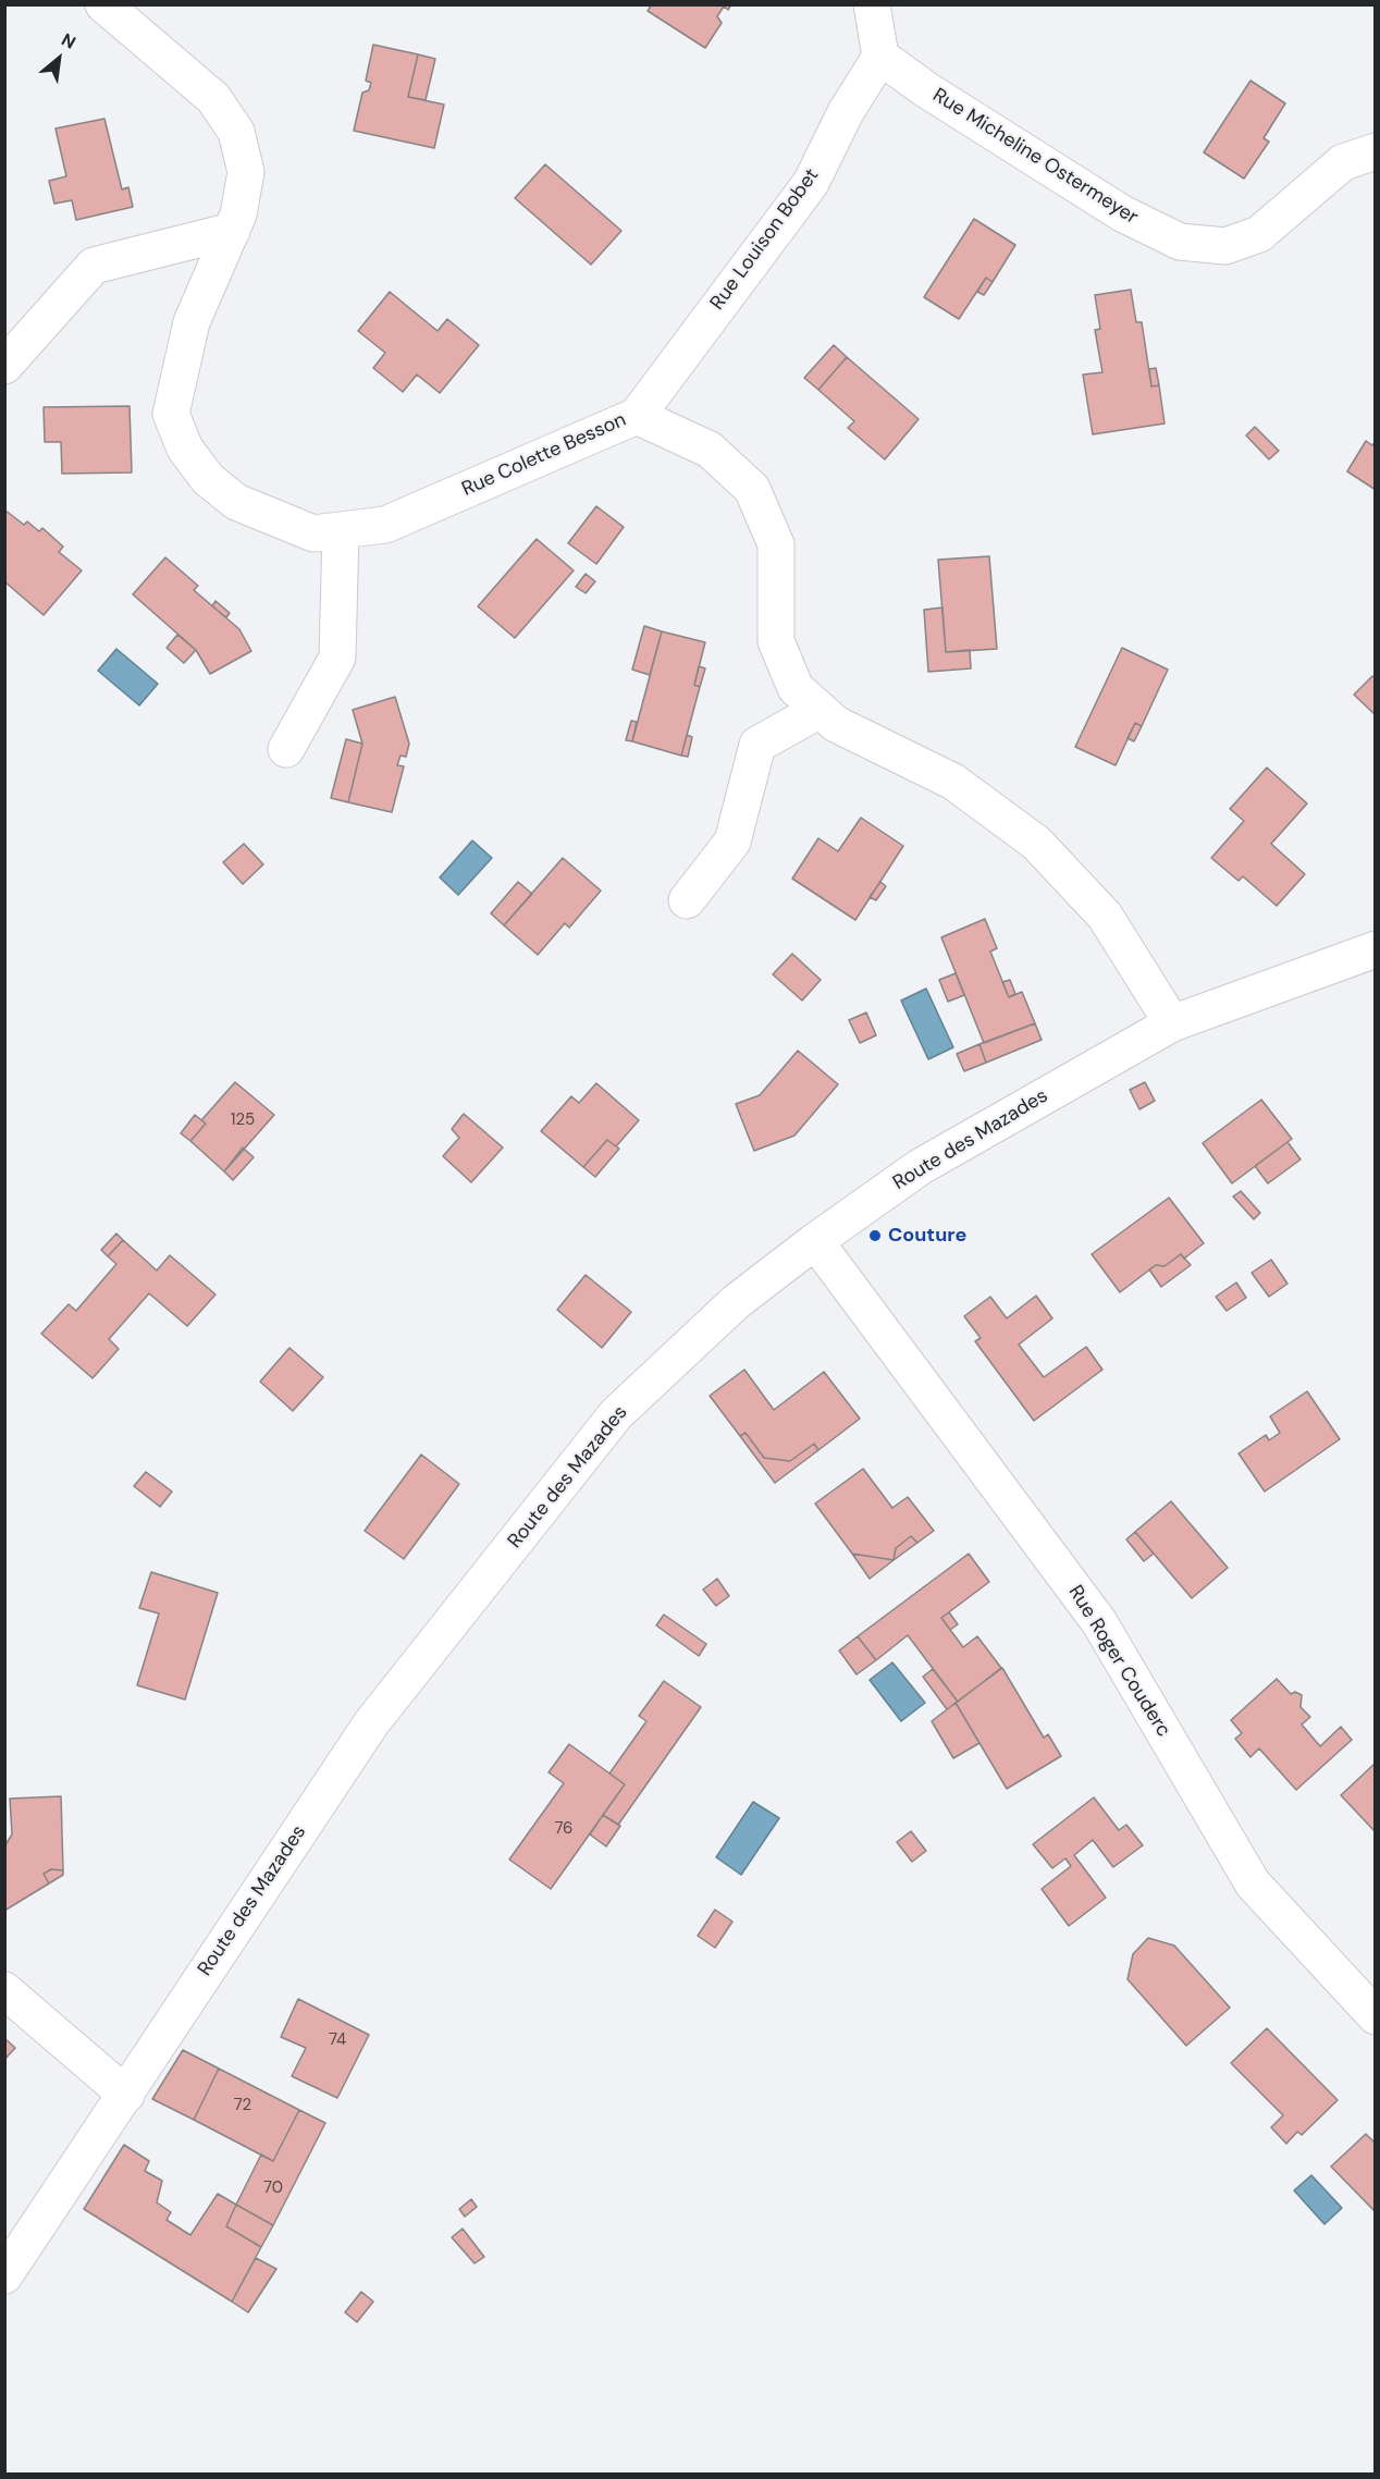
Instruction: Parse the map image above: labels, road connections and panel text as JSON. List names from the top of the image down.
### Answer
{
  "streets": {
    "street": [
      "Rue Micheline Ostermeyer",
      "Rue Louison Bobet",
      "Rue Colette Besson",
      "Route des Mazades",
      "Rue Roger Couderc"
    ]
  },
  "crossings": [
    ["Rue Micheline Ostermeyer", "Rue Louison Bobet"],
    ["Rue Louison Bobet", "Rue Colette Besson"],
    ["Rue Colette Besson", "Route des Mazades"],
    ["Route des Mazades", "Rue Roger Couderc"]
  ],
  "places": ["Couture"],
  "house_numbers": [
    "125",
    "76",
    "74",
    "72",
    "70"
  ],
  "north": "top right"
}
